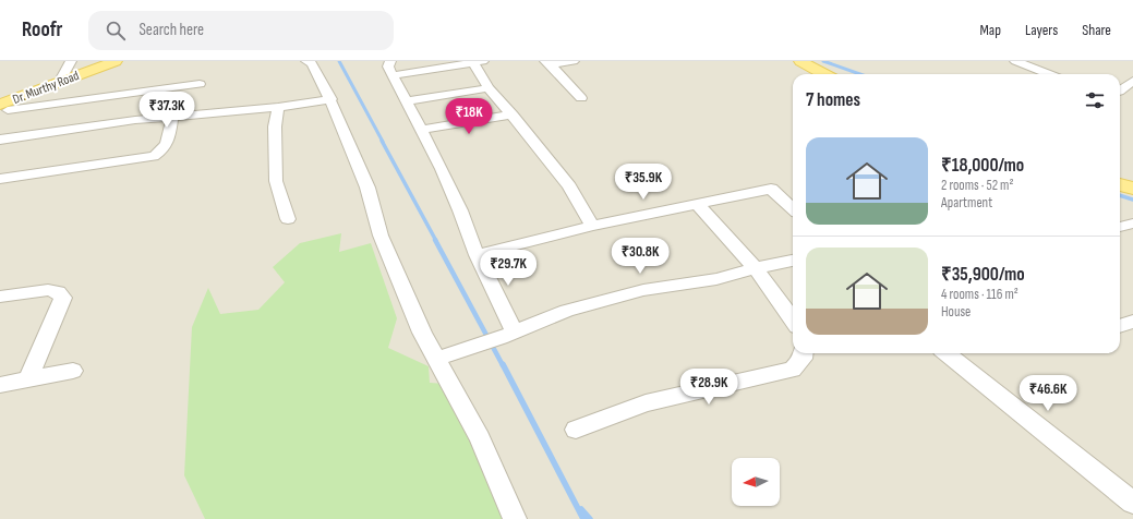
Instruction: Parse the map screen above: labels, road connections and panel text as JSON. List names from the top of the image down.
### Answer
{
  "streets": {
    "main road": ["Dr. Murthy Road"]
  },
  "north": "left",
  "page": {
    "header": "Roofr",
    "search": "Search here",
    "nav": ["Map", "Layers", "Share"],
    "heading": "7 homes",
    "price": [
      "₹37.3K",
      "₹18K",
      "₹35.9K",
      "₹30.8K",
      "₹29.7K",
      "₹28.9K",
      "₹46.6K"
    ],
    "list": [
      {
        "name": "₹18,000/mo",
        "note": "2 rooms · 52 m² · Apartment"
      },
      {
        "name": "₹35,900/mo",
        "note": "4 rooms · 116 m² · House"
      }
    ]
  }
}
